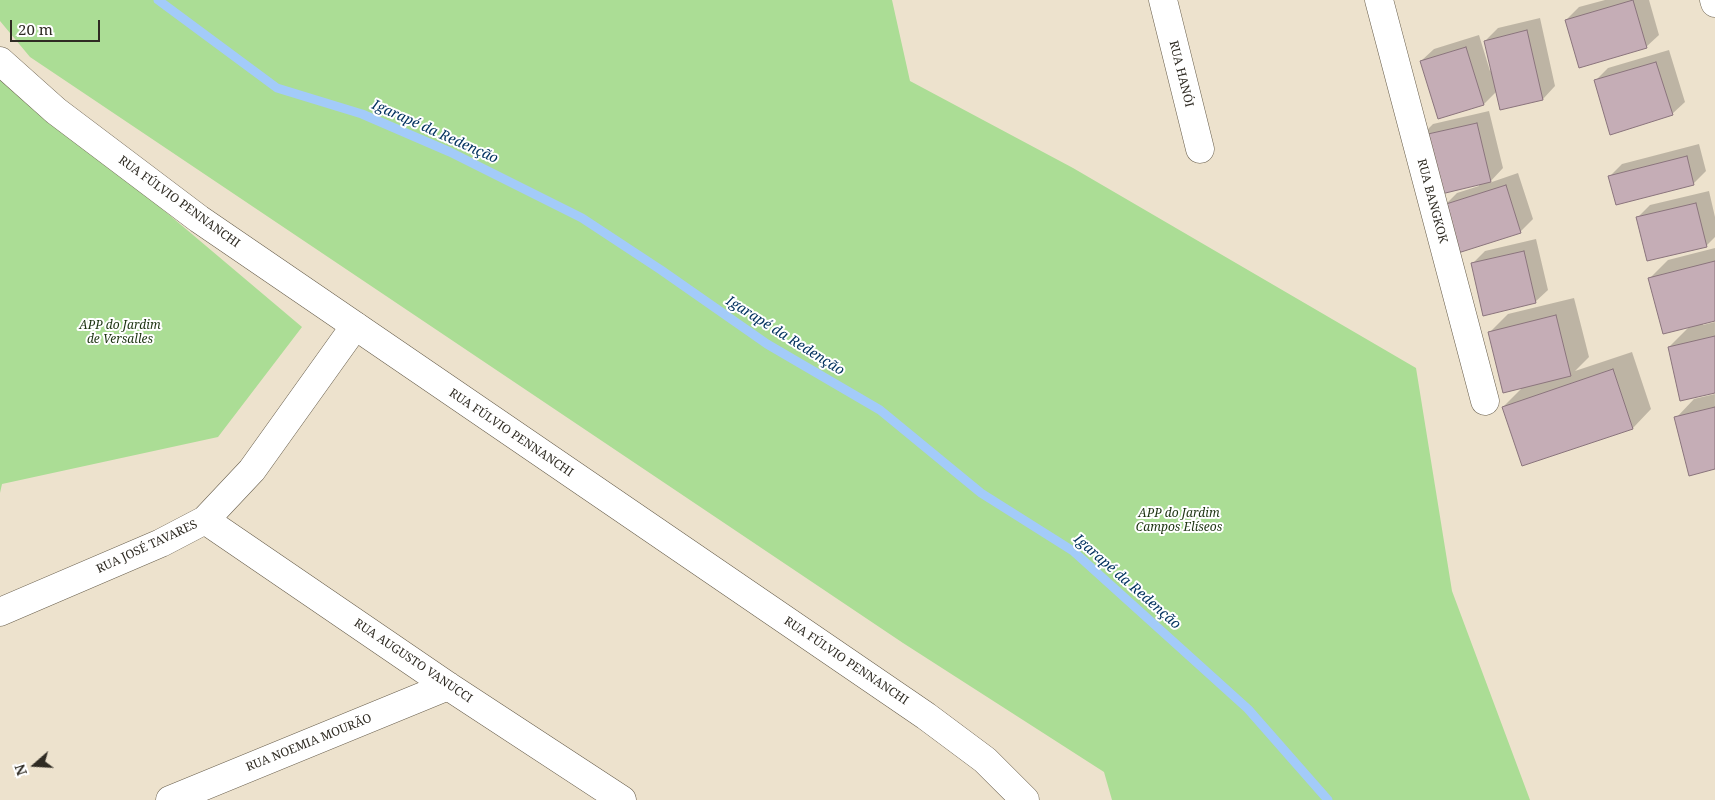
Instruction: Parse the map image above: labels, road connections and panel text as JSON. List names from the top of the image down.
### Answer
{
  "streets": {
    "street": [
      "RUA HANÓI",
      "RUA BANGKOK",
      "RUA FÚLVIO PENNANCHI",
      "RUA JOSÉ TAVARES",
      "RUA AUGUSTO VANUCCI",
      "RUA NOEMIA MOURÃO"
    ]
  },
  "crossings": [
    ["RUA FÚLVIO PENNANCHI", "RUA JOSÉ TAVARES"],
    ["RUA JOSÉ TAVARES", "RUA AUGUSTO VANUCCI"],
    ["RUA AUGUSTO VANUCCI", "RUA NOEMIA MOURÃO"]
  ],
  "water": ["Igarapé da Redenção"],
  "parks": ["APP do Jardim de Versalles", "APP do Jardim Campos Elíseos"],
  "scale_bar": "20 m",
  "north": "left"
}
